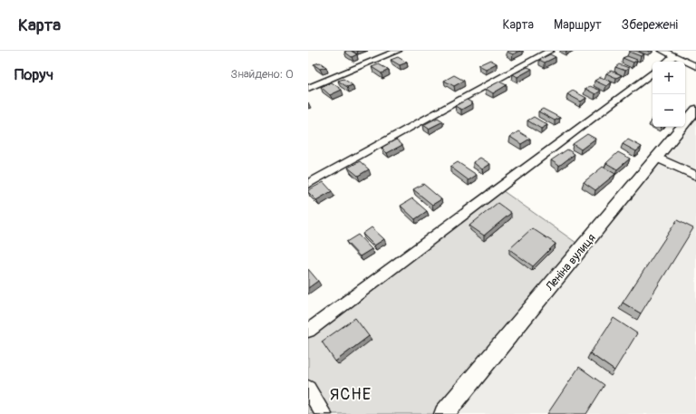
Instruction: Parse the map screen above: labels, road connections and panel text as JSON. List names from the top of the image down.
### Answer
{
  "streets": {
    "street": ["Леніна вулиця"]
  },
  "districts": ["ЯСНЕ"],
  "page": {
    "header": "Карта",
    "nav": ["Карта", "Маршрут", "Збережені"],
    "heading": ["Поруч", "Знайдено: 0"],
    "map_buttons": ["+", "−"]
  }
}
